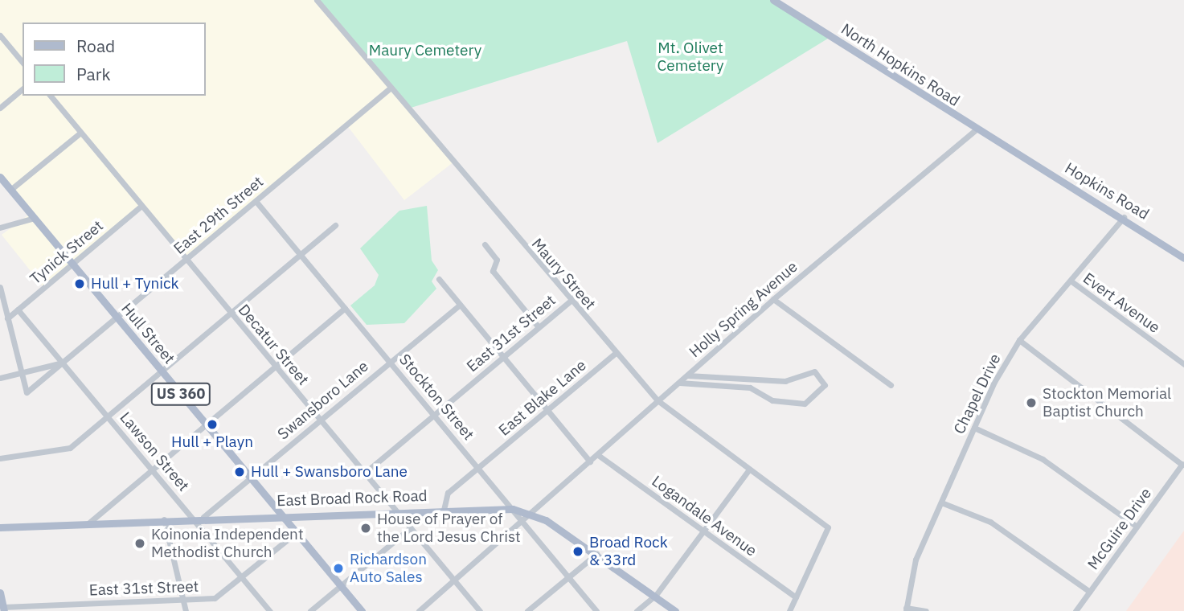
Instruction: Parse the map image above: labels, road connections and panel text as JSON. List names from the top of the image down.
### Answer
{
  "streets": {
    "main road": [
      "North Hopkins Road",
      "Hopkins Road",
      "Hull Street",
      "US 360",
      "East Broad Rock Road"
    ],
    "street": [
      "East 29th Street",
      "Tynick Street",
      "Maury Street",
      "Evert Avenue",
      "Holly Spring Avenue",
      "East 31st Street",
      "Decatur Street",
      "Chapel Drive",
      "Stockton Street",
      "East Blake Lane",
      "Swansboro Lane",
      "Lawson Street",
      "Logandale Avenue",
      "McGuire Drive"
    ]
  },
  "crossings": [
    ["North Hopkins Road", "Hopkins Road"],
    ["North Hopkins Road", "Holly Spring Avenue"],
    ["Hopkins Road", "Chapel Drive"],
    ["East 29th Street", "Maury Street"],
    ["East 29th Street", "Hull Street"],
    ["East 29th Street", "Decatur Street"],
    ["East 29th Street", "Stockton Street"],
    ["East 29th Street", "Lawson Street"],
    ["Tynick Street", "Hull Street"],
    ["Tynick Street", "Decatur Street"],
    ["Tynick Street", "Lawson Street"],
    ["Maury Street", "Holly Spring Avenue"],
    ["Maury Street", "East 31st Street"],
    ["Maury Street", "East Blake Lane"],
    ["Maury Street", "Logandale Avenue"],
    ["Evert Avenue", "Chapel Drive"],
    ["Holly Spring Avenue", "Decatur Street"],
    ["Holly Spring Avenue", "Stockton Street"],
    ["Holly Spring Avenue", "East Broad Rock Road"],
    ["Holly Spring Avenue", "Logandale Avenue"],
    ["Hull Street", "East 31st Street"],
    ["Hull Street", "Swansboro Lane"],
    ["Hull Street", "East Broad Rock Road"],
    ["East 31st Street", "Decatur Street"],
    ["East 31st Street", "Stockton Street"],
    ["East 31st Street", "Lawson Street"],
    ["Decatur Street", "Swansboro Lane"],
    ["Decatur Street", "East Broad Rock Road"],
    ["Stockton Street", "East Blake Lane"],
    ["Stockton Street", "Swansboro Lane"],
    ["Stockton Street", "East Broad Rock Road"],
    ["East Blake Lane", "East Broad Rock Road"],
    ["Swansboro Lane", "East Broad Rock Road"],
    ["Lawson Street", "East Broad Rock Road"]
  ],
  "parks": ["Mt. Olivet Cemetery", "Maury Cemetery"],
  "places": [
    "Hull + Tynick",
    "Stockton Memorial Baptist Church",
    "Hull + Playn",
    "Hull + Swansboro Lane",
    "House of Prayer of the Lord Jesus Christ",
    "Koinonia Independent Methodist Church",
    "Broad Rock & 33rd",
    "Richardson Auto Sales"
  ],
  "legend": ["Road", "Park"]
}
